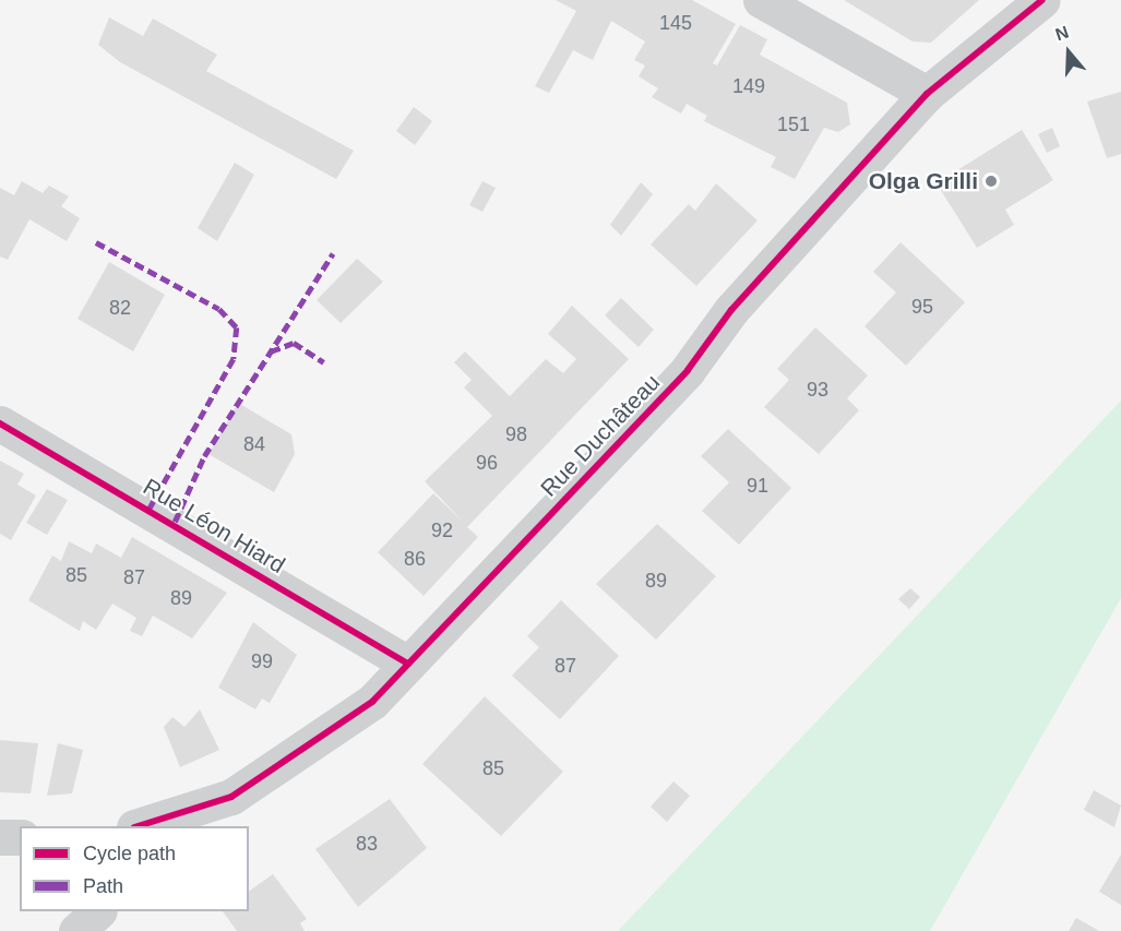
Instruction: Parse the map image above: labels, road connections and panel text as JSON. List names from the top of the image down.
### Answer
{
  "streets": {
    "street": ["Rue Duchâteau", "Rue Léon Hiard"]
  },
  "crossings": [
    ["Rue Duchâteau", "Rue Léon Hiard"]
  ],
  "places": ["Olga Grilli"],
  "house_numbers": [
    "145",
    "149",
    "151",
    "95",
    "82",
    "93",
    "98",
    "84",
    "96",
    "91",
    "92",
    "86",
    "85",
    "87",
    "89",
    "89",
    "99",
    "87",
    "85",
    "83"
  ],
  "legend": ["Cycle path", "Path"],
  "north": "top"
}
